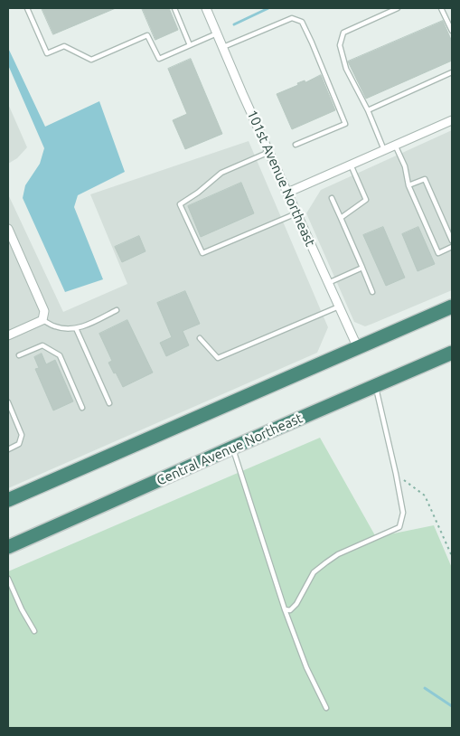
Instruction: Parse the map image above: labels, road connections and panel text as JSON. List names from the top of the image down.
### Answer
{
  "streets": {
    "highway": ["Central Avenue Northeast"],
    "street": ["101st Avenue Northeast"]
  }
}
